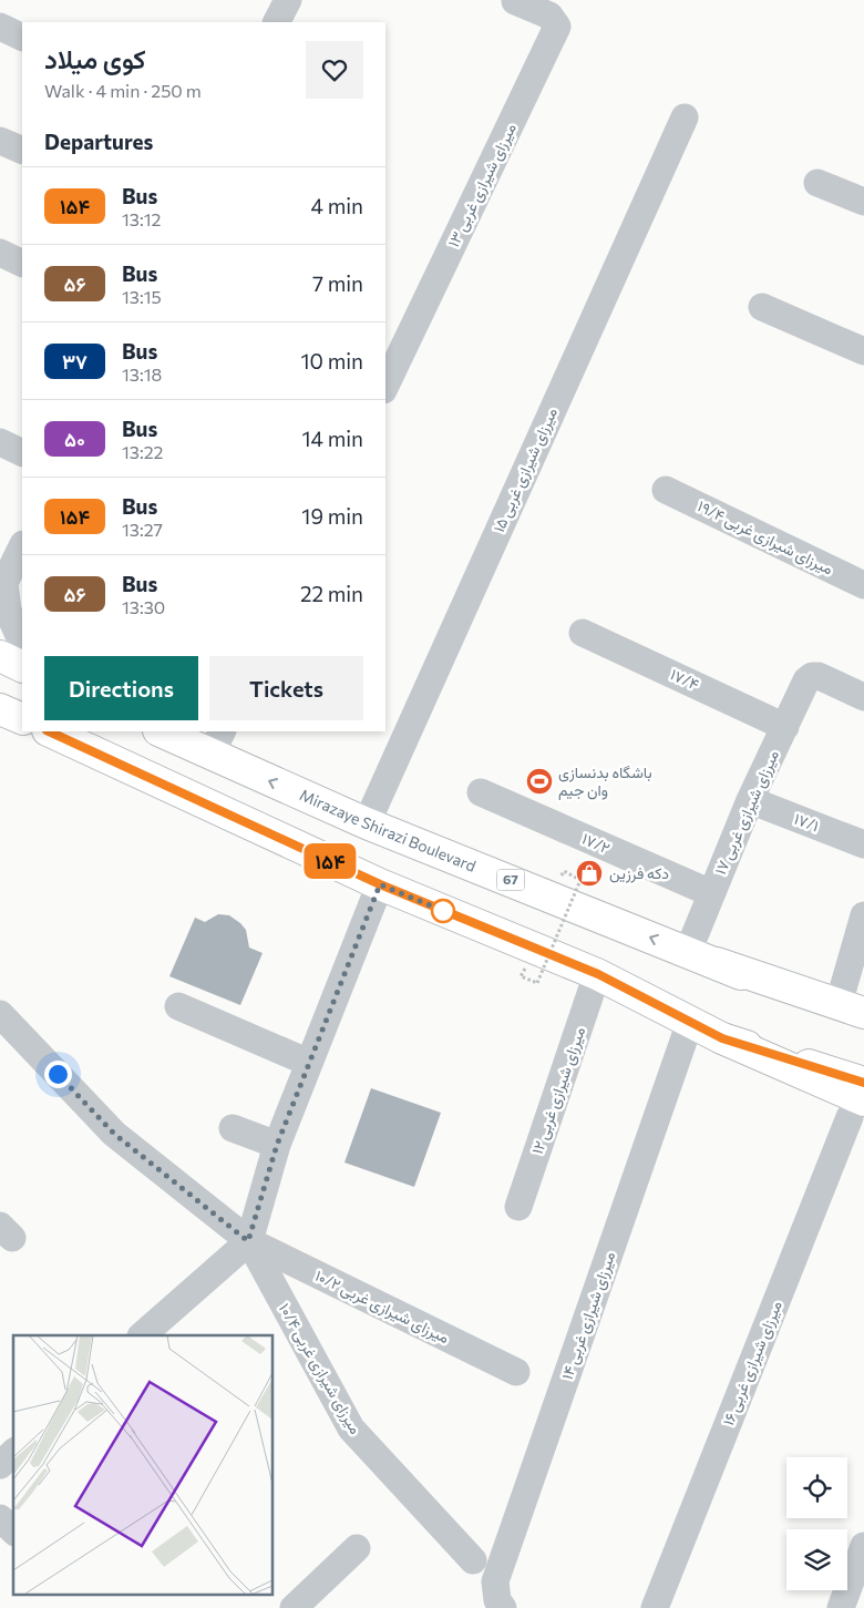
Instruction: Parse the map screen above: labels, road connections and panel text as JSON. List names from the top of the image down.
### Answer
{
  "streets": {
    "main road": ["Mirazaye Shirazi Boulevard", "67"],
    "street": [
      "۱۳ میرزای شیرازی غربی",
      "۱۵ میرزای شیرازی غربی",
      "۱۹/۴ میرزای شیرازی غربی",
      "۱۷/۴",
      "۱۷ میرزای شیرازی غربی",
      "۱۷/۱",
      "۱۷/۲",
      "۱۲ میرزای شیرازی غربی",
      "۱۰/۲ میرزای شیرازی غربی",
      "۱۴ میرزای شیرازی غربی",
      "۱۶ میرزای شیرازی غربی",
      "۱۰/۴ میرزای شیرازی غربی"
    ]
  },
  "crossings": [
    ["۱۵ میرزای شیرازی غربی", "Mirazaye Shirazi Boulevard"],
    ["۱۷/۴", "۱۷ میرزای شیرازی غربی"],
    ["۱۷ میرزای شیرازی غربی", "۱۷/۱"],
    ["۱۷ میرزای شیرازی غربی", "Mirazaye Shirazi Boulevard"],
    ["۱۷ میرزای شیرازی غربی", "۱۷/۲"],
    ["۱۰/۲ میرزای شیرازی غربی", "۱۰/۴ میرزای شیرازی غربی"]
  ],
  "places": {
    "sports": ["باشگاه بدنسازی وان جیم"],
    "shop": ["دکه فرزین"]
  },
  "lines": ["bus line ۱۵۴"],
  "page": {
    "on_map": "۱۵۴",
    "heading": [
      ["کوی میلاد", "Walk · 4 min · 250 m"],
      "Departures"
    ],
    "list": [
      {
        "mark": "۱۵۴",
        "name": "Bus",
        "note": "13:12",
        "value": "4 min"
      },
      {
        "mark": "۵۶",
        "name": "Bus",
        "note": "13:15",
        "value": "7 min"
      },
      {
        "mark": "۳۷",
        "name": "Bus",
        "note": "13:18",
        "value": "10 min"
      },
      {
        "mark": "۵۰",
        "name": "Bus",
        "note": "13:22",
        "value": "14 min"
      },
      {
        "mark": "۱۵۴",
        "name": "Bus",
        "note": "13:27",
        "value": "19 min"
      },
      {
        "mark": "۵۶",
        "name": "Bus",
        "note": "13:30",
        "value": "22 min"
      }
    ],
    "buttons": ["Directions", "Tickets"]
  }
}
